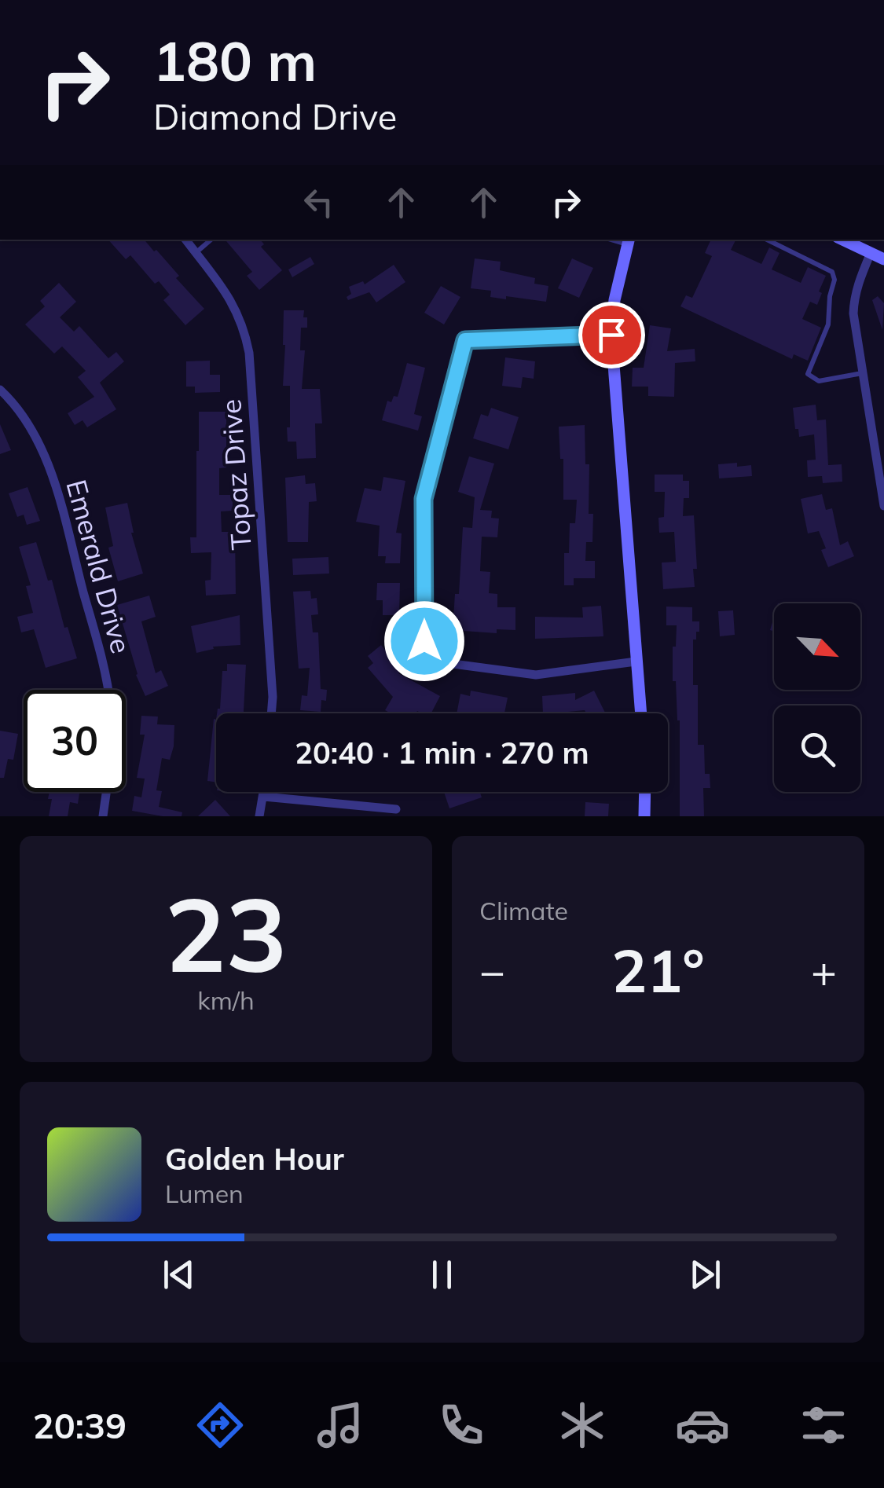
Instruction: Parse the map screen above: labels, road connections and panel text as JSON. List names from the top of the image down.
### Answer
{
  "streets": {
    "street": ["Topaz Drive", "Emerald Drive"]
  },
  "north": "bottom right",
  "page": {
    "turn": ["180 m", "Diamond Drive"],
    "limit": "30",
    "trip": "20:40 · 1 min · 270 m",
    "tile": [
      ["23", "km/h"],
      "Climate"
    ],
    "heat": ["−", "21°", "+"],
    "song": ["Golden Hour", "Lumen"],
    "tabs": "20:39"
  }
}
